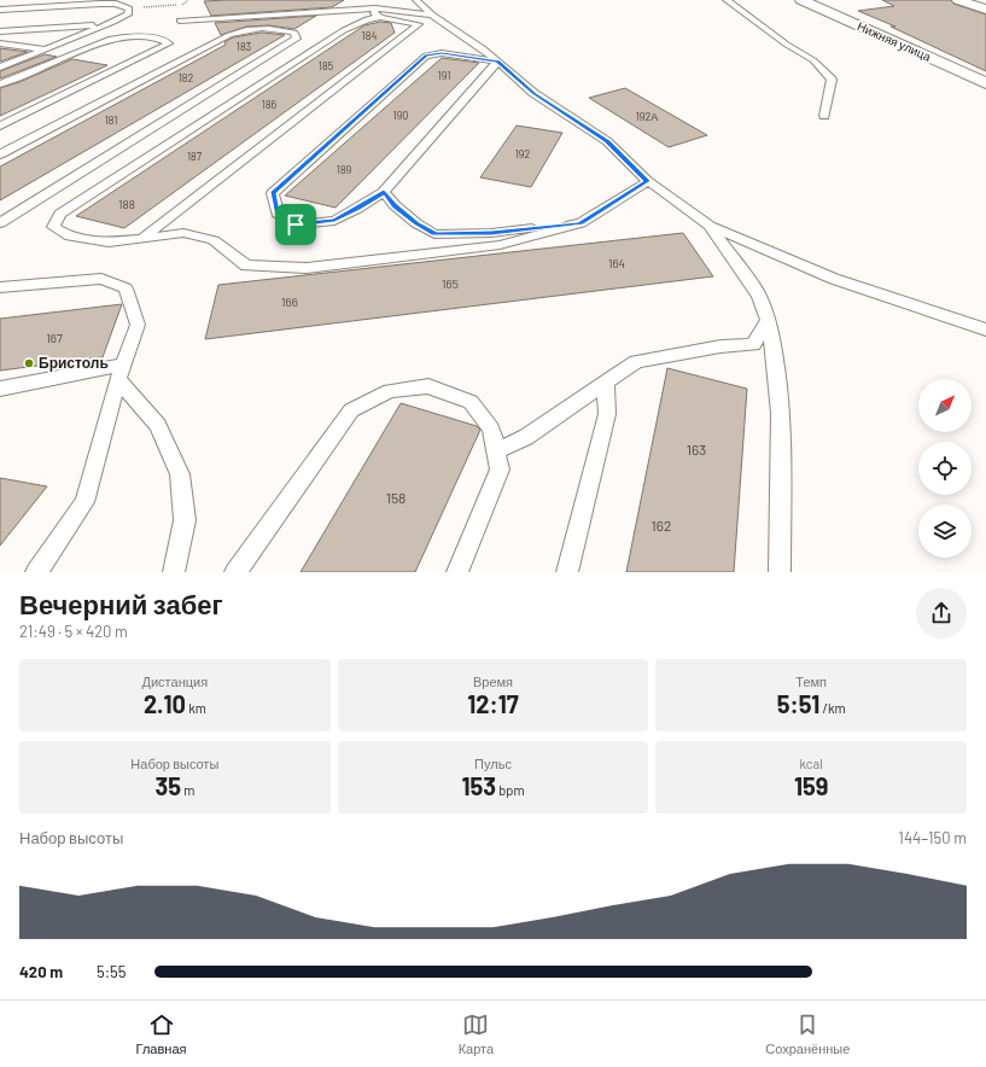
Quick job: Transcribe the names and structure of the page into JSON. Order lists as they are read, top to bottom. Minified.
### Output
{"streets":{"street":["Нижняя улица"]},"places":["Бристоль"],"house_numbers":["184","183","185","191","182","186","190","192А","181","192","187","189","188","164","165","166","167","163","158","162"],"north":"top right","page":{"heading":["Вечерний забег","21:49 · 5 × 420 m"],"stats":[["Дистанция","2.10 km"],["Время","12:17"],["Темп","5:51 /km"],["Набор высоты","35 m"],["Пульс","153 bpm"],["kcal","159"]],"chart":["Набор высоты","144–150 m"],"list":[{"name":"420 m","note":"5:55"}],"tabs":["Главная","Карта","Сохранённые"]}}
